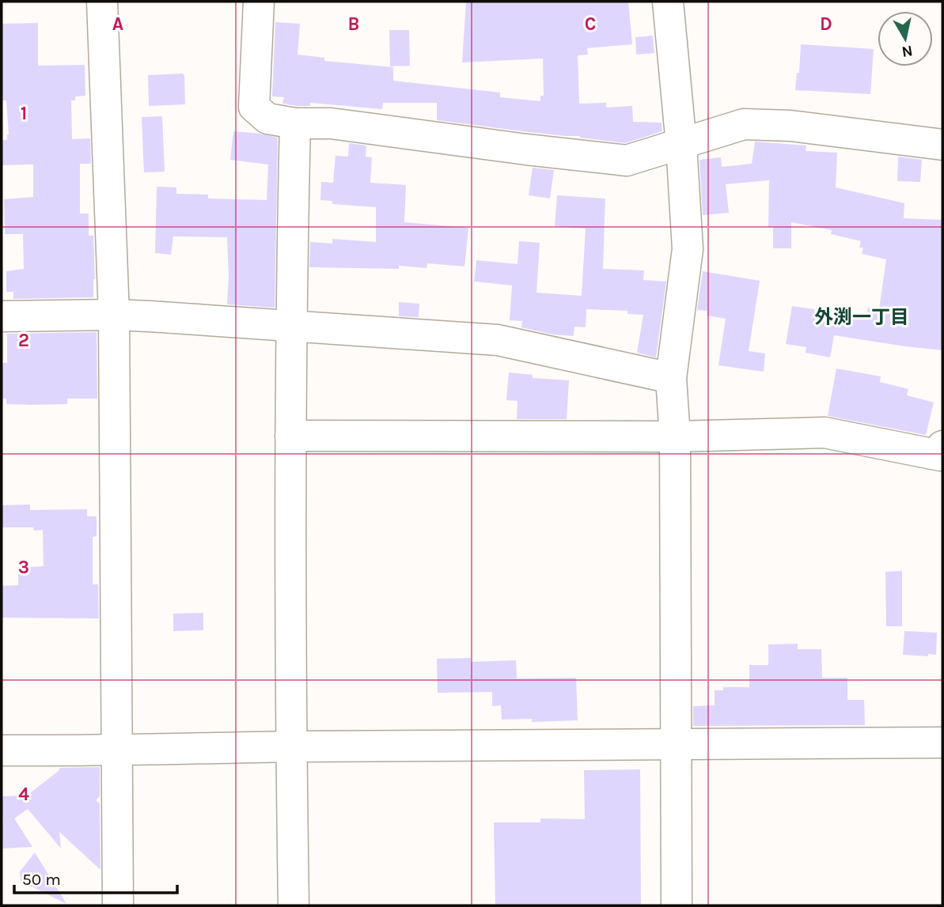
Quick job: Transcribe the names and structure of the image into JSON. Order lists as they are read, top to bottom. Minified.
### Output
{"districts":["外渕一丁目"],"scale_bar":"50 m","north":"bottom","grid":{"columns":["A","B","C","D"],"rows":["1","2","3","4"]}}
